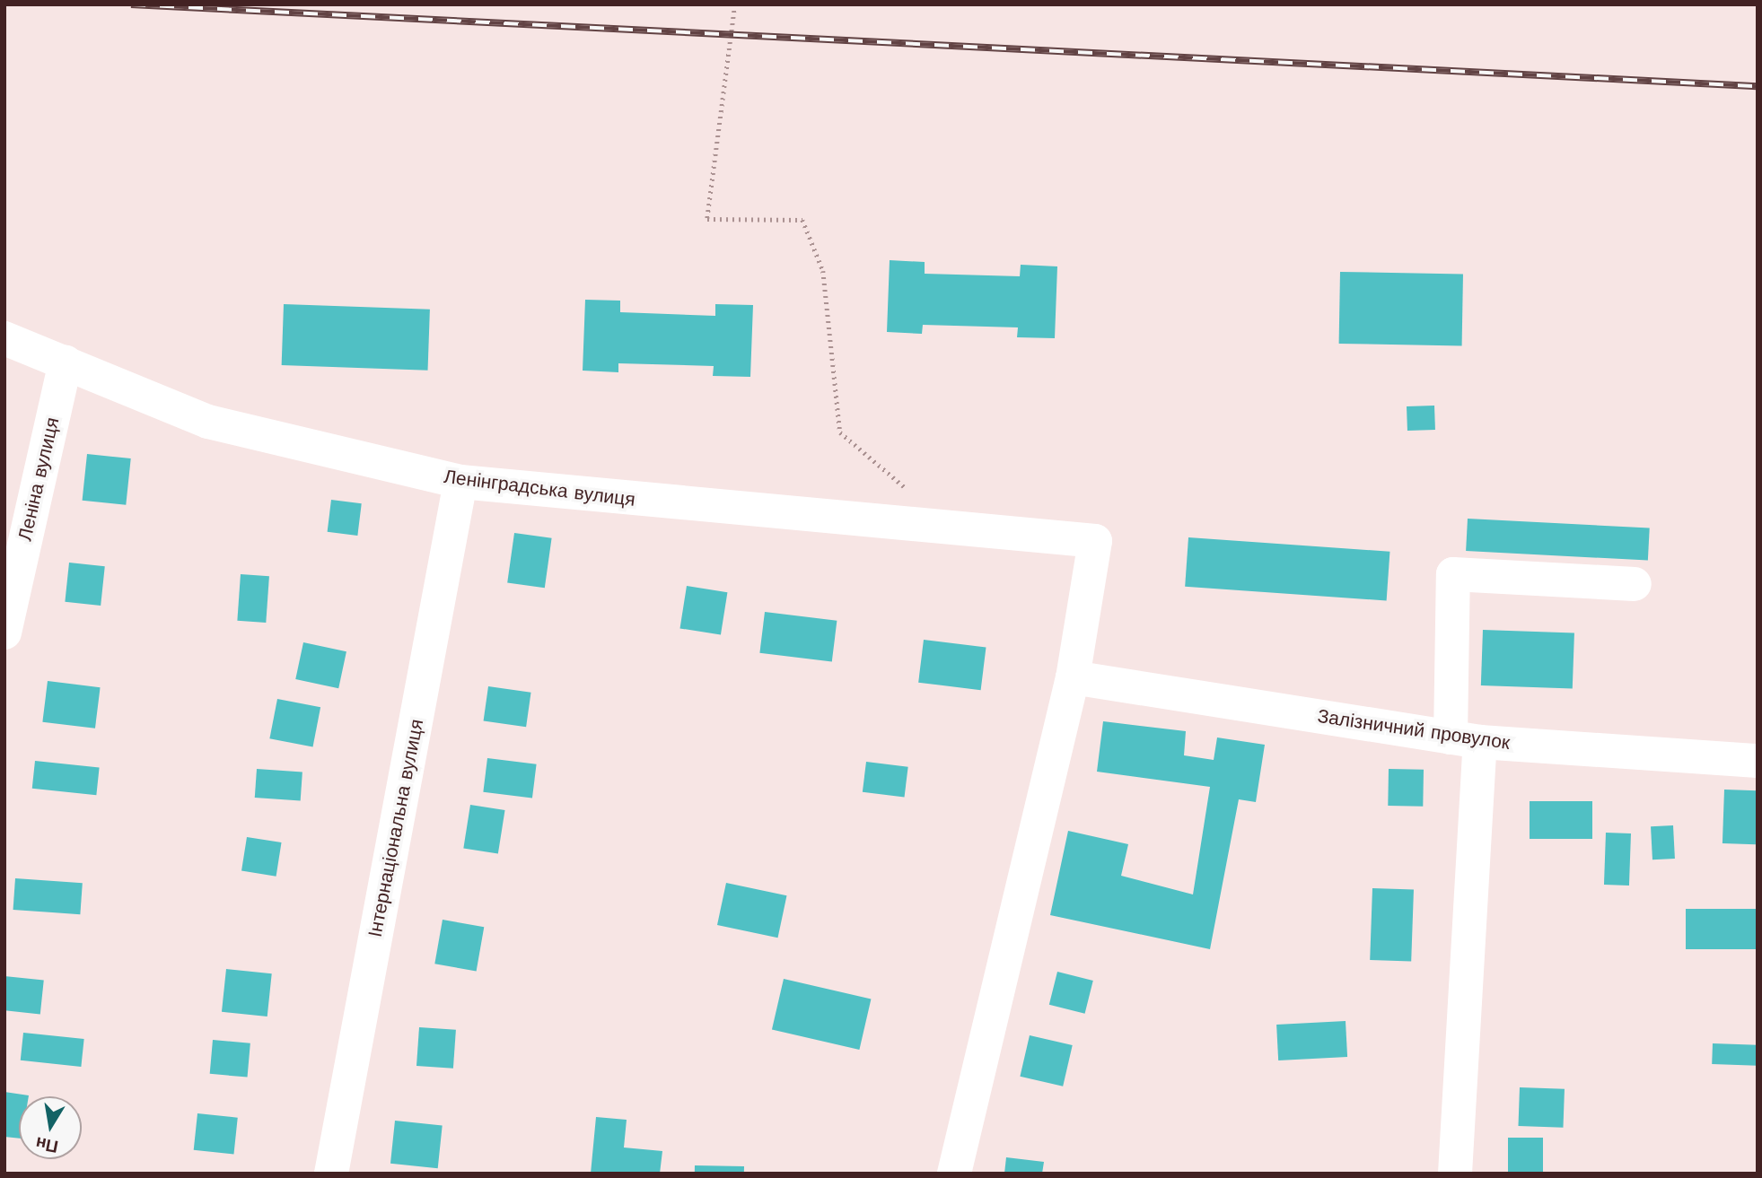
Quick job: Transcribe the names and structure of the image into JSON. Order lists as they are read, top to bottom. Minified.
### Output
{"streets":{"street":["Леніна вулиця","Ленінградська вулиця","Залізничний провулок","Інтернаціональна вулиця"]},"crossings":[["Леніна вулиця","Ленінградська вулиця"],["Ленінградська вулиця","Залізничний провулок"],["Ленінградська вулиця","Інтернаціональна вулиця"]],"north":"bottom"}
